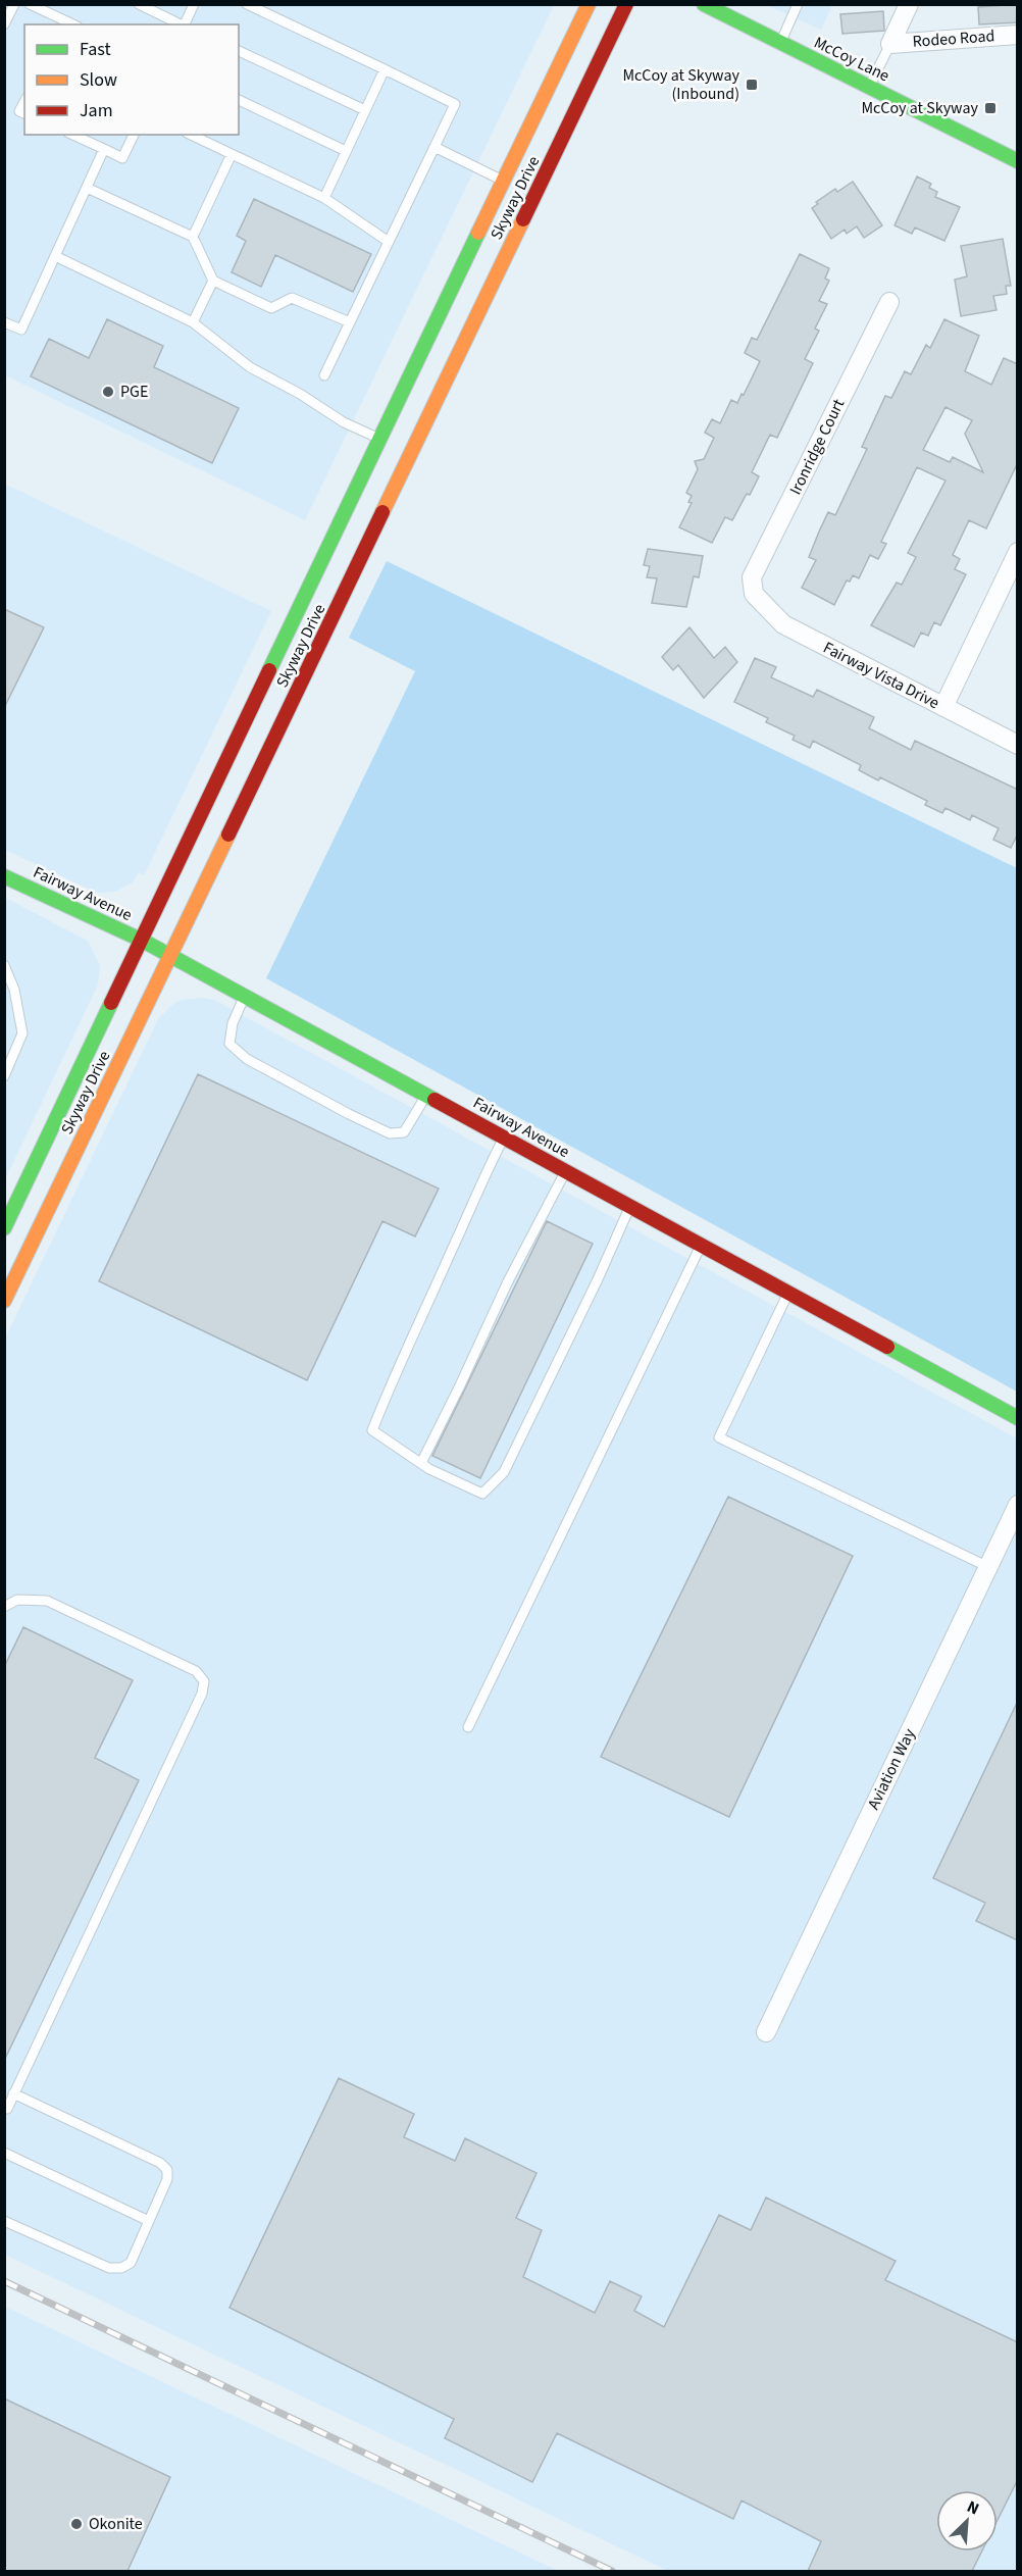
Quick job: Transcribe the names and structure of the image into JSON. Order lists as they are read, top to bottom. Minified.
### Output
{"streets":{"main road":["McCoy Lane","Skyway Drive","Fairway Avenue"],"street":["Rodeo Road","Ironridge Court","Fairway Vista Drive","Aviation Way"]},"crossings":[["Skyway Drive","Fairway Avenue"],["Ironridge Court","Fairway Vista Drive"]],"places":{"transit":["McCoy at Skyway (Inbound)","McCoy at Skyway"],"other":["PGE","Okonite"]},"legend":["Fast","Slow","Jam"],"north":"top right"}
